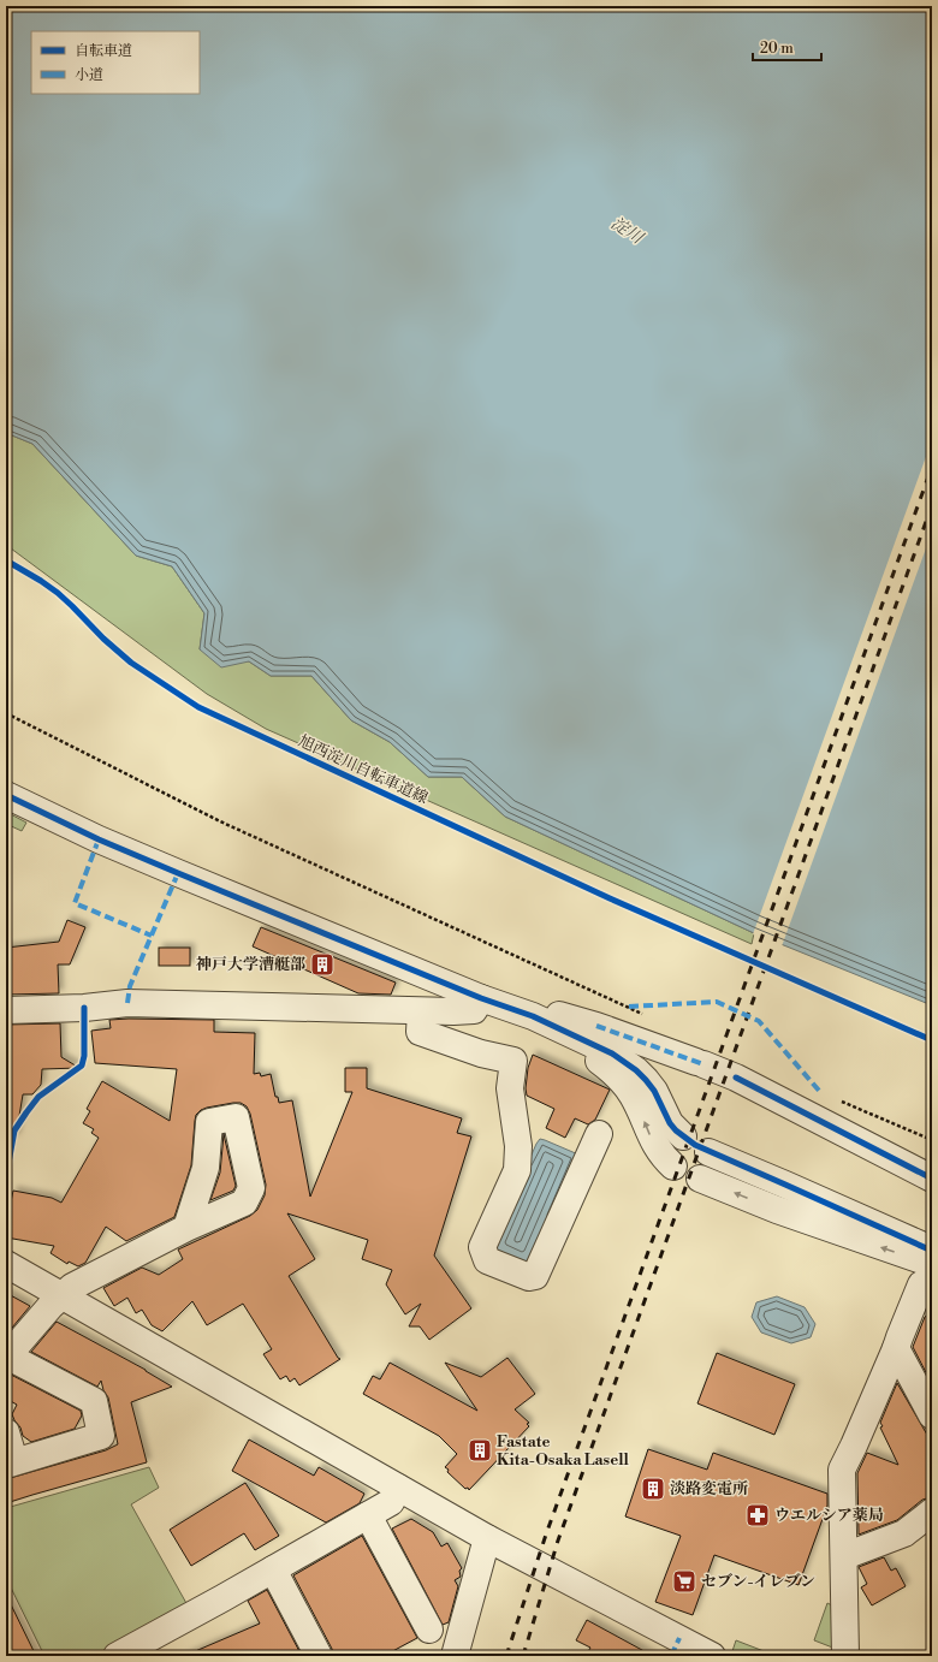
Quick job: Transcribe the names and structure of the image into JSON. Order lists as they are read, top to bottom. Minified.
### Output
{"streets":{"cycle path":["旭西淀川自転車道線"]},"water":["淀川"],"places":{"building":["神戸大学漕艇部","Fastate Kita-Osaka Lasell","淡路変電所"],"pharmacy":["ウエルシア薬局"],"supermarket":["セブン-イレブン"]},"legend":["自転車道","小道"],"scale_bar":"20 m"}
